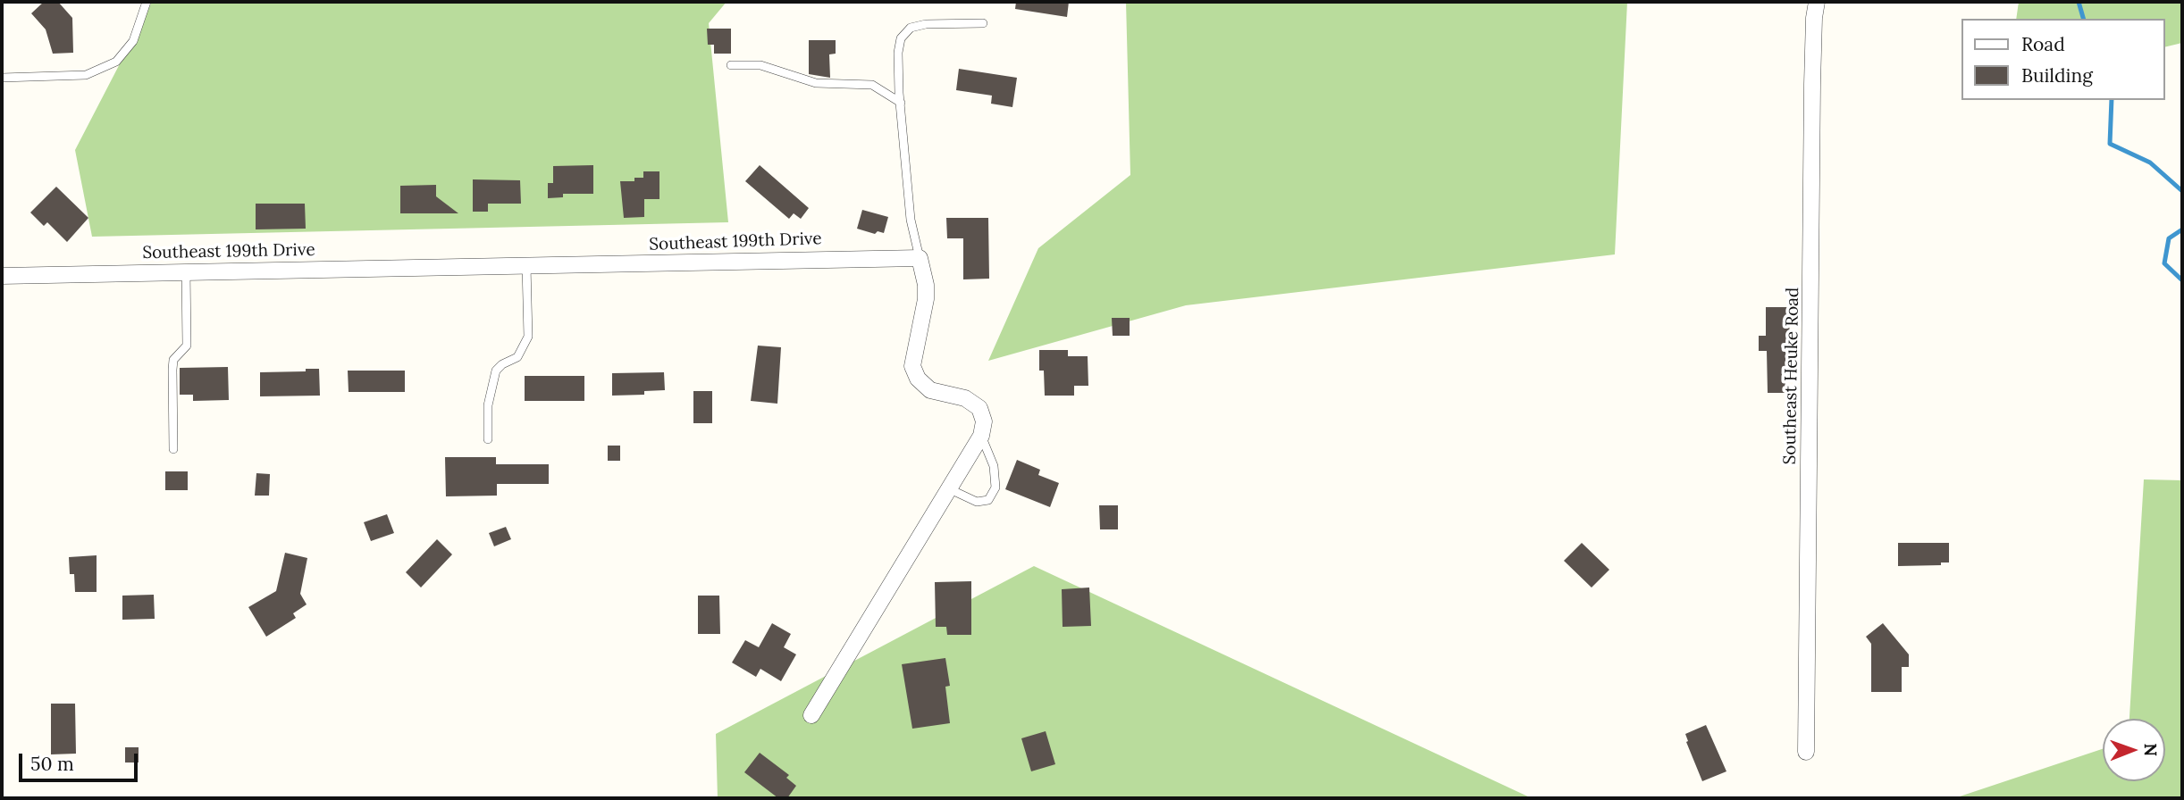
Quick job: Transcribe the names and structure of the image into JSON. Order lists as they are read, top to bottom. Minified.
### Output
{"streets":{"street":["Southeast 199th Drive","Southeast Heuke Road"]},"legend":["Road","Building"],"scale_bar":"50 m","north":"right"}
